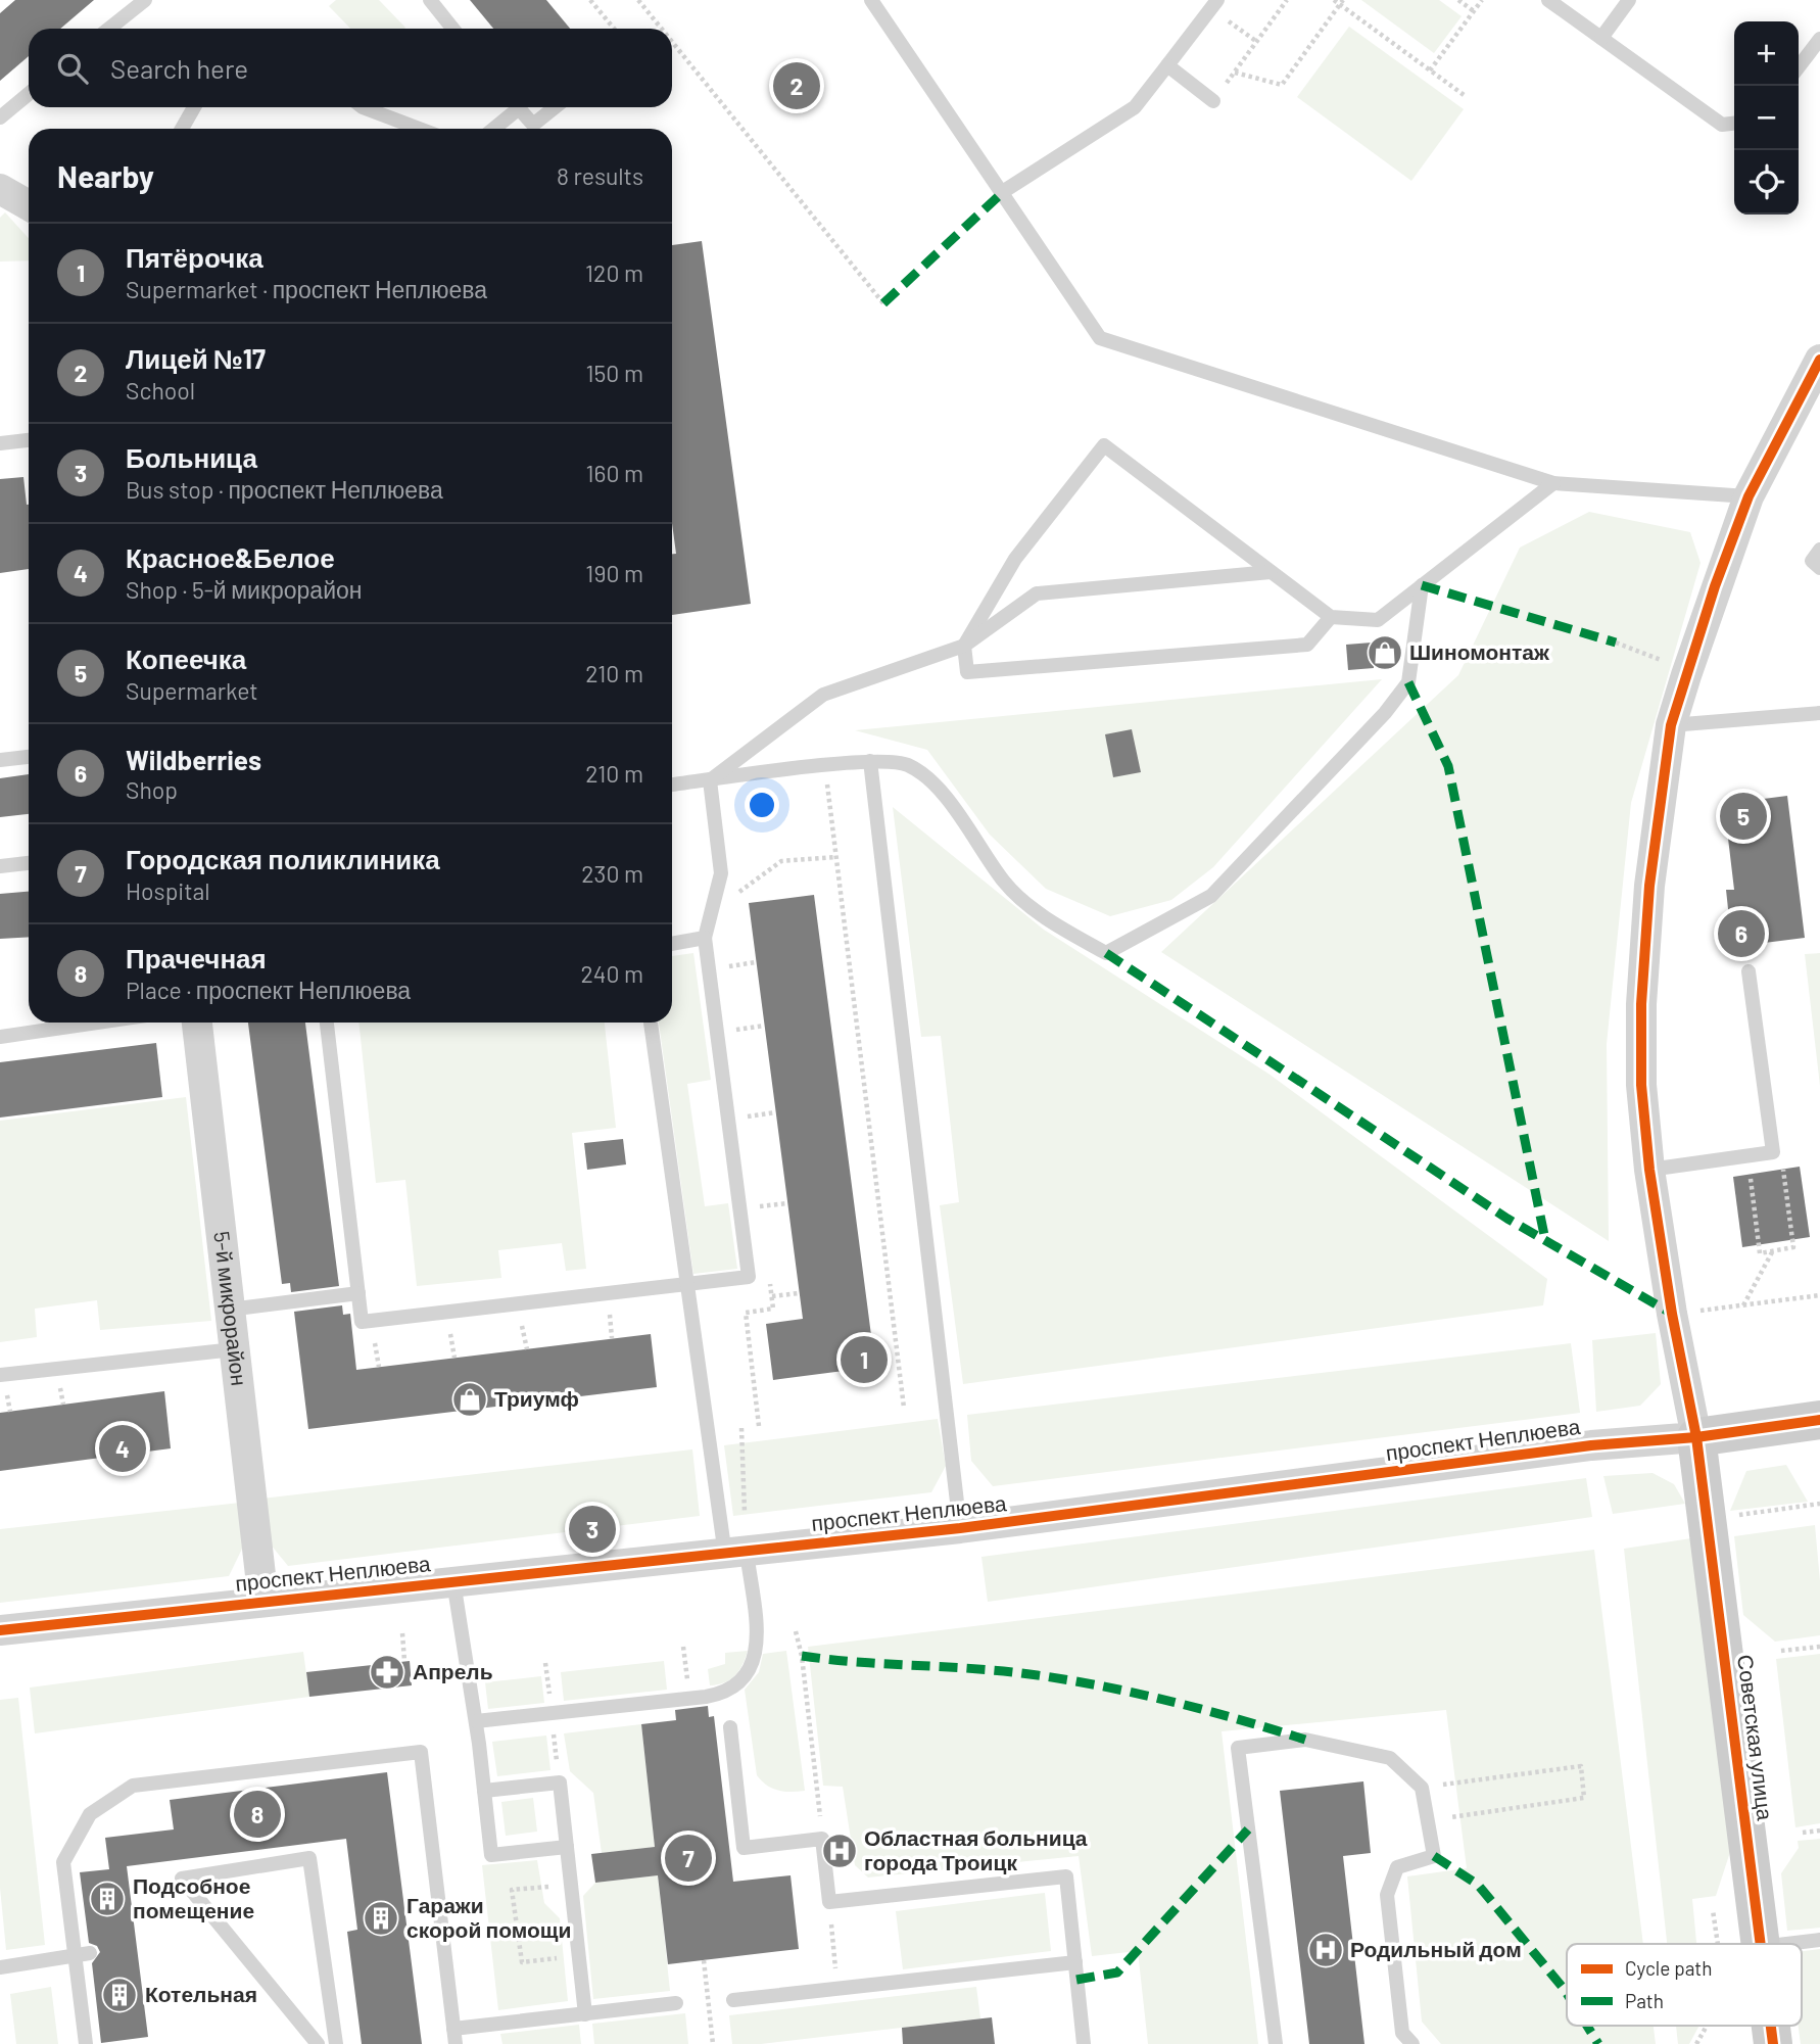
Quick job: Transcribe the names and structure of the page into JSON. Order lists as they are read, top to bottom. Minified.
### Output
{"streets":{"street":["5-й микрорайон","проспект Неплюева","Советская улица"]},"crossings":[["5-й микрорайон","проспект Неплюева"],["проспект Неплюева","Советская улица"]],"places":{"shop":["Шиномонтаж","Триумф"],"pharmacy":["Апрель"],"hospital":["Областная больница города Троицк","Родильный дом"],"building":["Подсобное помещение","Гаражи скорой помощи","Котельная"]},"legend":["Cycle path","Path"],"page":{"map_buttons":["+","−"],"search":"Search here","pins":["2","5","6","1","4","3","8","7"],"heading":["Nearby","8 results"],"list":[{"mark":"1","name":"Пятёрочка","note":"Supermarket · проспект Неплюева","value":"120 m"},{"mark":"2","name":"Лицей №17","note":"School","value":"150 m"},{"mark":"3","name":"Больница","note":"Bus stop · проспект Неплюева","value":"160 m"},{"mark":"4","name":"Красное&Белое","note":"Shop · 5-й микрорайон","value":"190 m"},{"mark":"5","name":"Копеечка","note":"Supermarket","value":"210 m"},{"mark":"6","name":"Wildberries","note":"Shop","value":"210 m"},{"mark":"7","name":"Городская поликлиника","note":"Hospital","value":"230 m"},{"mark":"8","name":"Прачечная","note":"Place · проспект Неплюева","value":"240 m"}]}}
